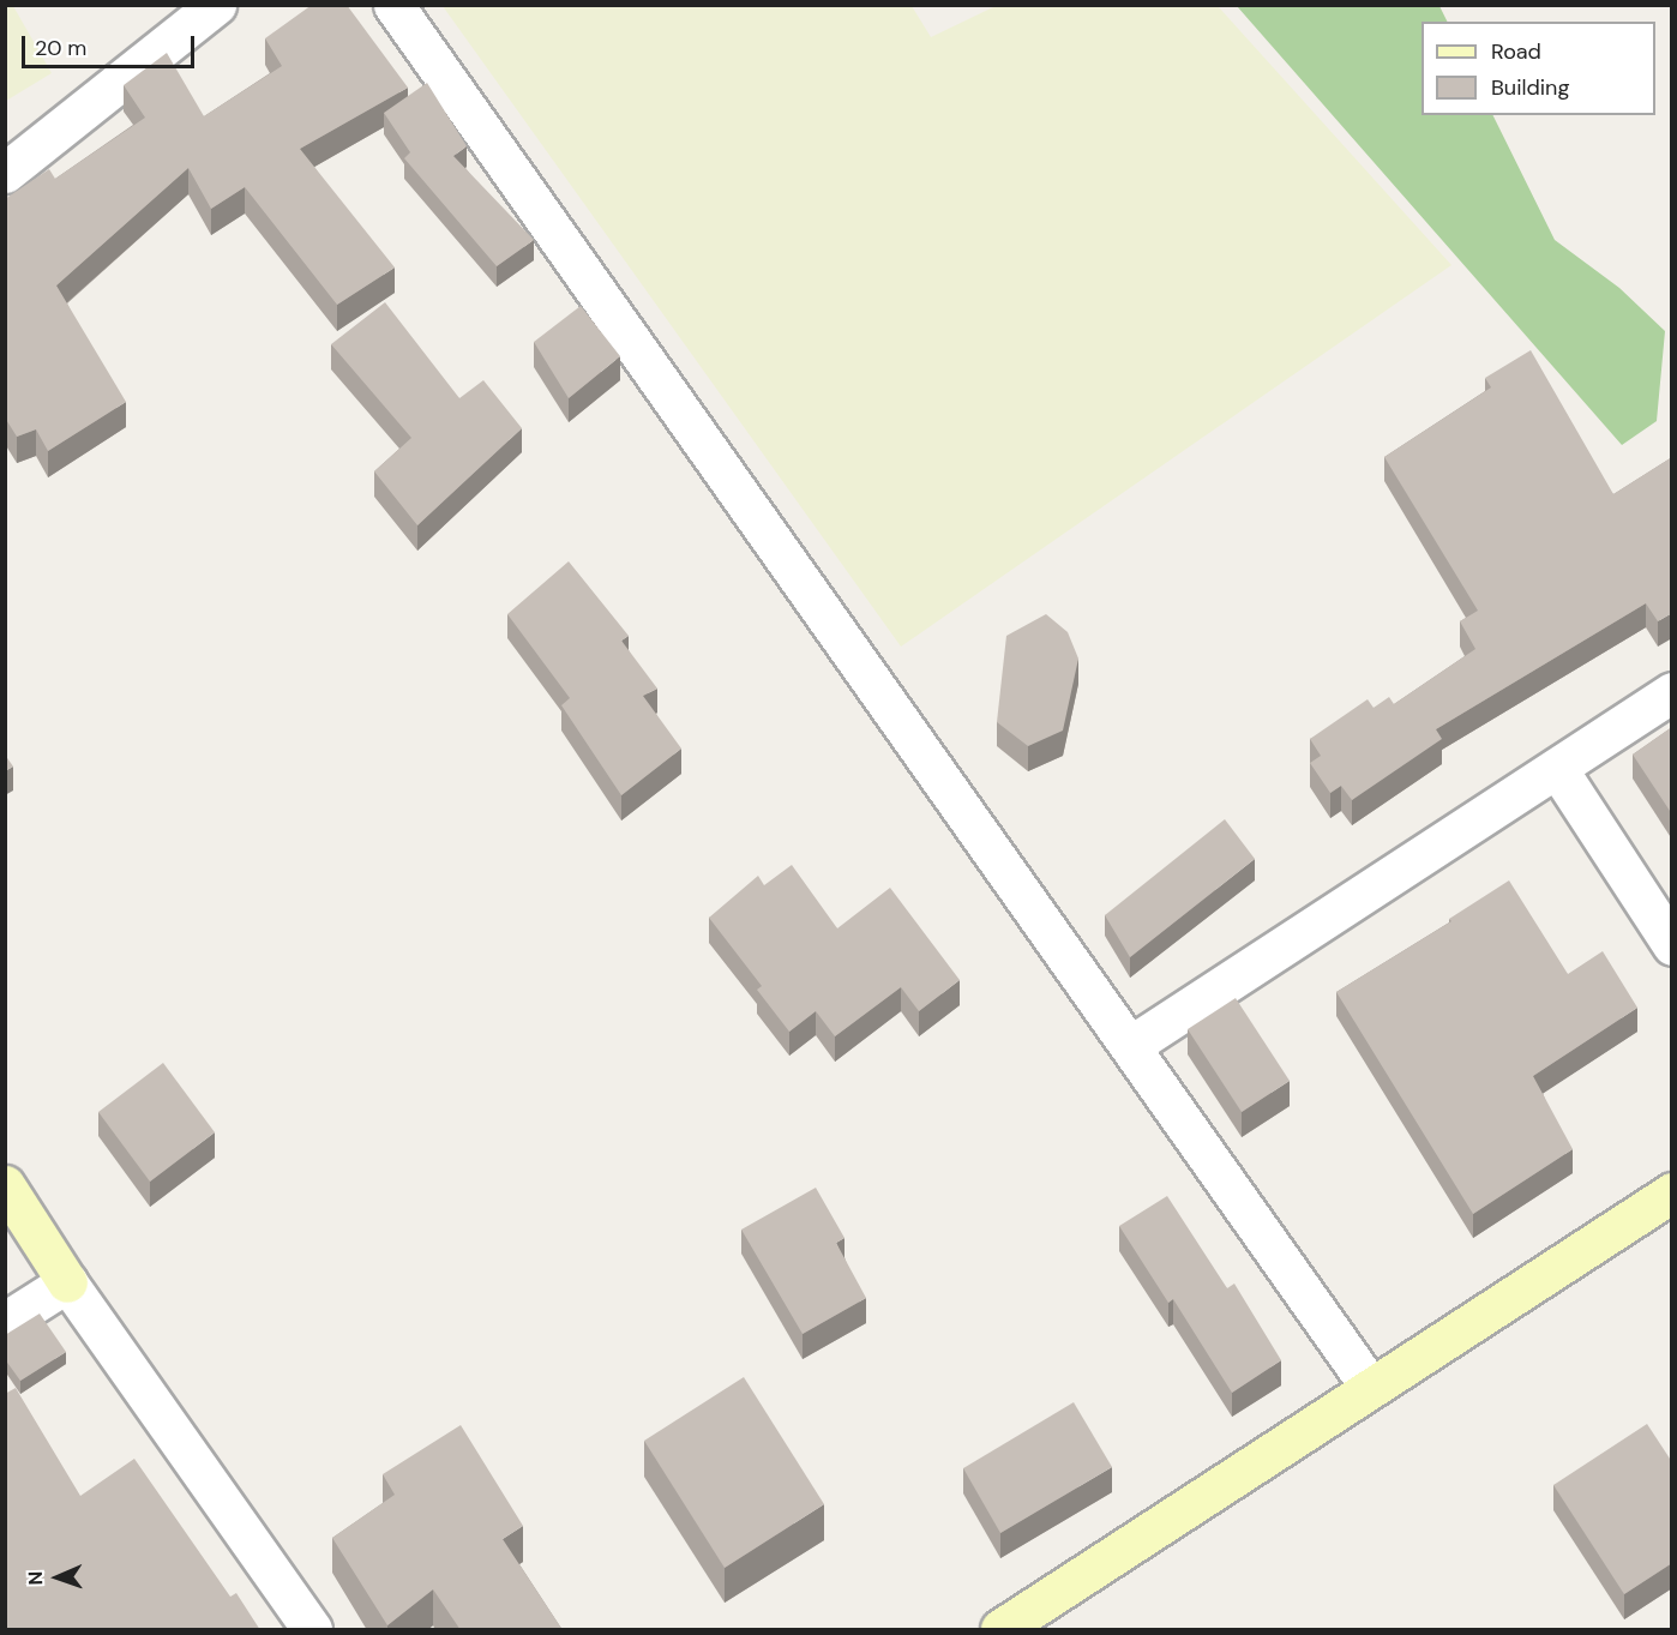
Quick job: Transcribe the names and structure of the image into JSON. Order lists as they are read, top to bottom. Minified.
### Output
{"legend":["Road","Building"],"scale_bar":"20 m","north":"left"}
